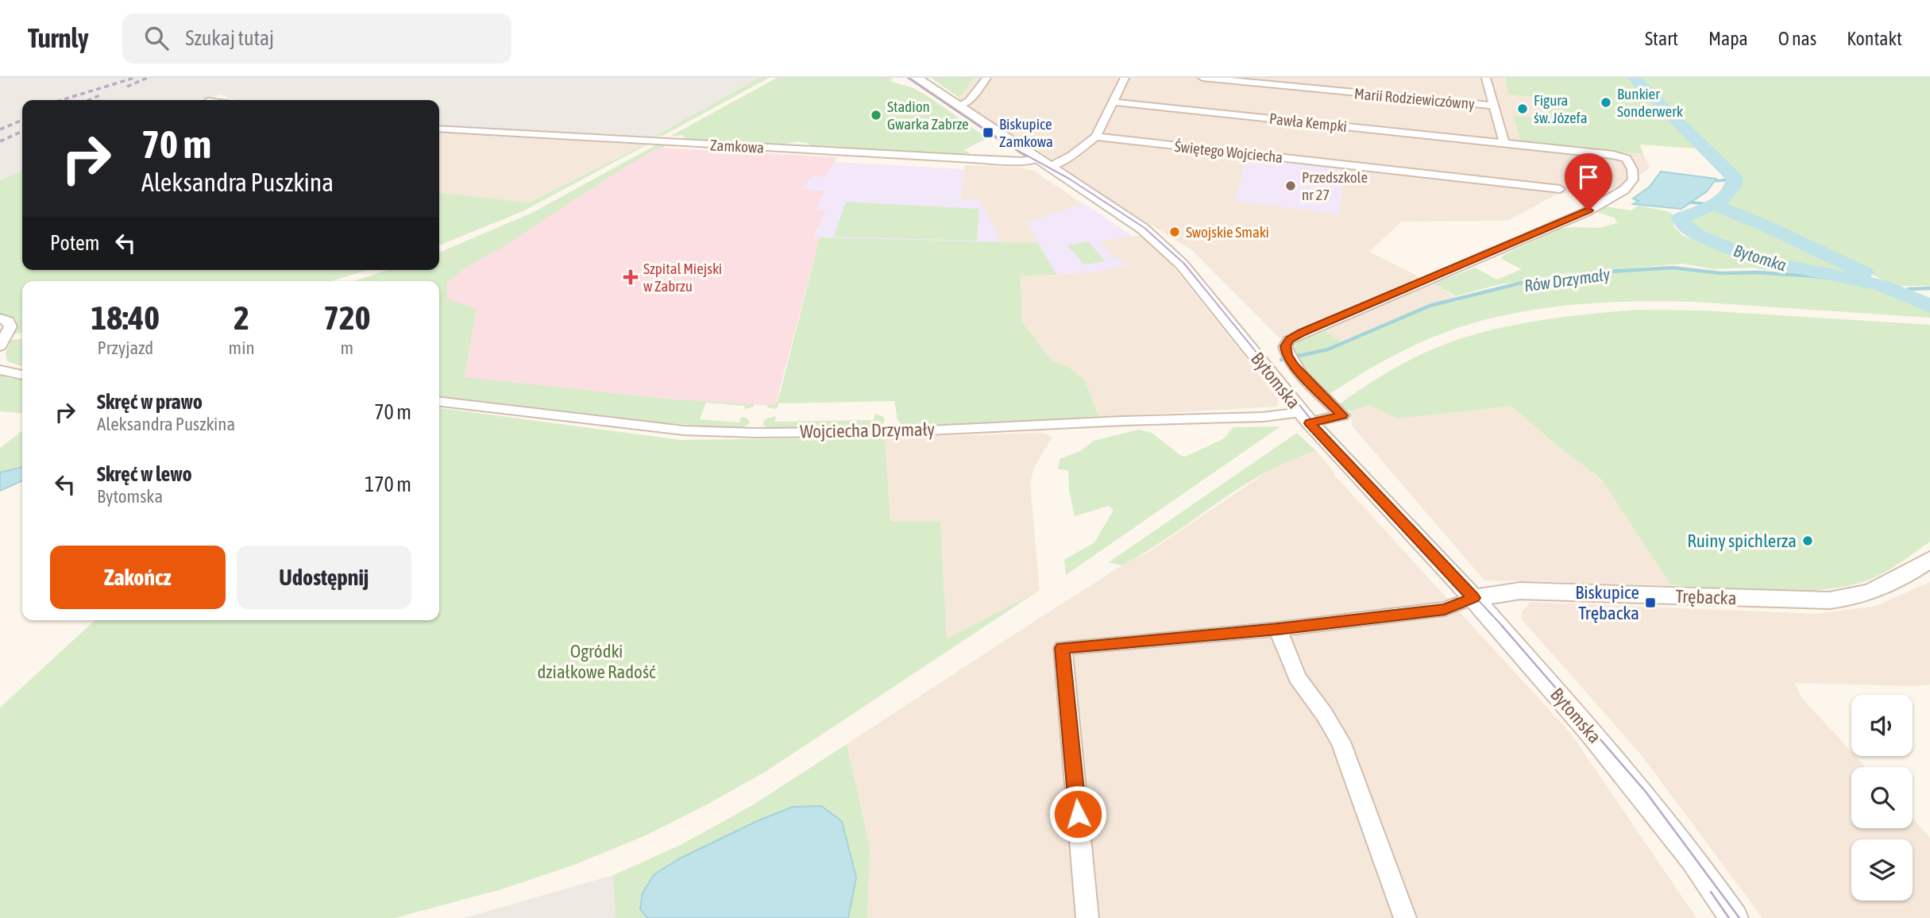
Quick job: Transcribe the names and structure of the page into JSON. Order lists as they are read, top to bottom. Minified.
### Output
{"streets":{"street":["Marii Rodziewiczówny","Pawła Kempki","Zamkowa","Świętego Wojciecha","Bytomska","Wojciecha Drzymały","Trębacka"]},"crossings":[["Pawła Kempki","Bytomska"],["Pawła Kempki","Wojciecha Drzymały"],["Zamkowa","Bytomska"],["Bytomska","Wojciecha Drzymały"],["Bytomska","Trębacka"]],"water":["Bytomka","Rów Drzymały"],"parks":["Ogródki działkowe Radość"],"places":{"other":["Bunkier Sonderwerk","Figura św. Józefa","Stadion Gwarka Zabrze","Przedszkole nr 27","Swojskie Smaki","Ruiny spichlerza"],"transit":["Biskupice Zamkowa","Biskupice Trębacka"],"health":["Szpital Miejski w Zabrzu"]},"page":{"header":"Turnly","search":"Szukaj tutaj","nav":["Start","Mapa","O nas","Kontakt"],"turn":["70 m","Aleksandra Puszkina"],"then":"Potem","eta":["18:40","Przyjazd","2","min","720","m"],"list":[{"name":"Skręć w prawo","note":"Aleksandra Puszkina","value":"70 m"},{"name":"Skręć w lewo","note":"Bytomska","value":"170 m"}],"buttons":["Zakończ","Udostępnij"]}}
